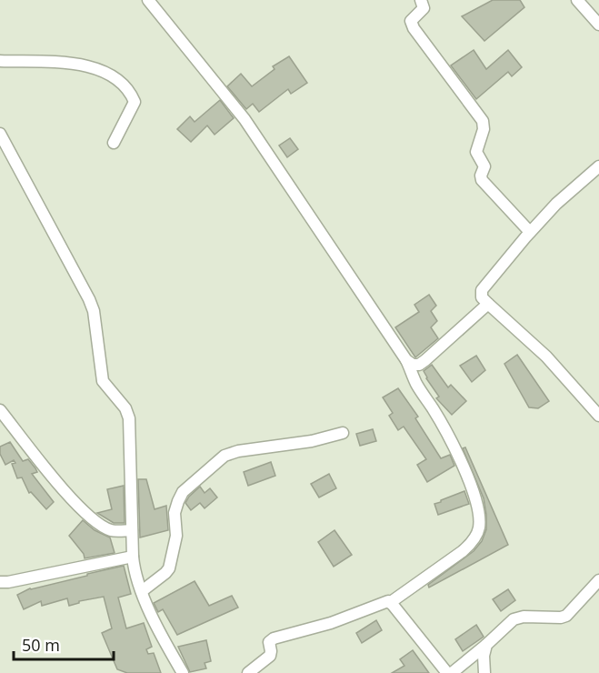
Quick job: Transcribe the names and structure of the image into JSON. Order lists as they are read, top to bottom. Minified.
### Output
{"scale_bar":"50 m"}
